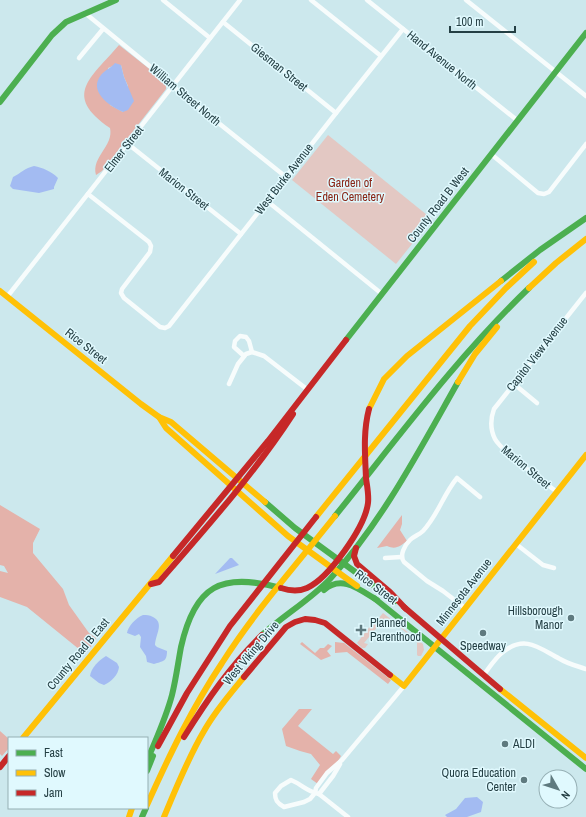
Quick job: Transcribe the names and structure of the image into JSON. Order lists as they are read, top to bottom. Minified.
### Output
{"streets":{"main road":["County Road B West","Rice Street","Minnesota Avenue","West Viking Drive","County Road B East"],"street":["Hand Avenue North","Giesman Street","William Street North","Elmer Street","West Burke Avenue","Marion Street","Capitol View Avenue"]},"crossings":[["Hand Avenue North","West Burke Avenue"],["Hand Avenue North","County Road B West"],["Giesman Street","Elmer Street"],["Giesman Street","West Burke Avenue"],["William Street North","Elmer Street"],["William Street North","West Burke Avenue"],["Elmer Street","West Burke Avenue"],["Elmer Street","Marion Street"],["Elmer Street","Rice Street"],["West Burke Avenue","Marion Street"],["Marion Street","Capitol View Avenue"],["Marion Street","Minnesota Avenue"],["County Road B West","Rice Street"],["County Road B West","County Road B East"],["Rice Street","Minnesota Avenue"],["Rice Street","County Road B East"],["Minnesota Avenue","West Viking Drive"]],"parks":["Garden of Eden Cemetery"],"places":{"other":["Hillsborough Manor","Speedway","ALDI","Quora Education Center"],"health":["Planned Parenthood"]},"legend":["Fast","Slow","Jam"],"scale_bar":"100 m","north":"bottom right"}
